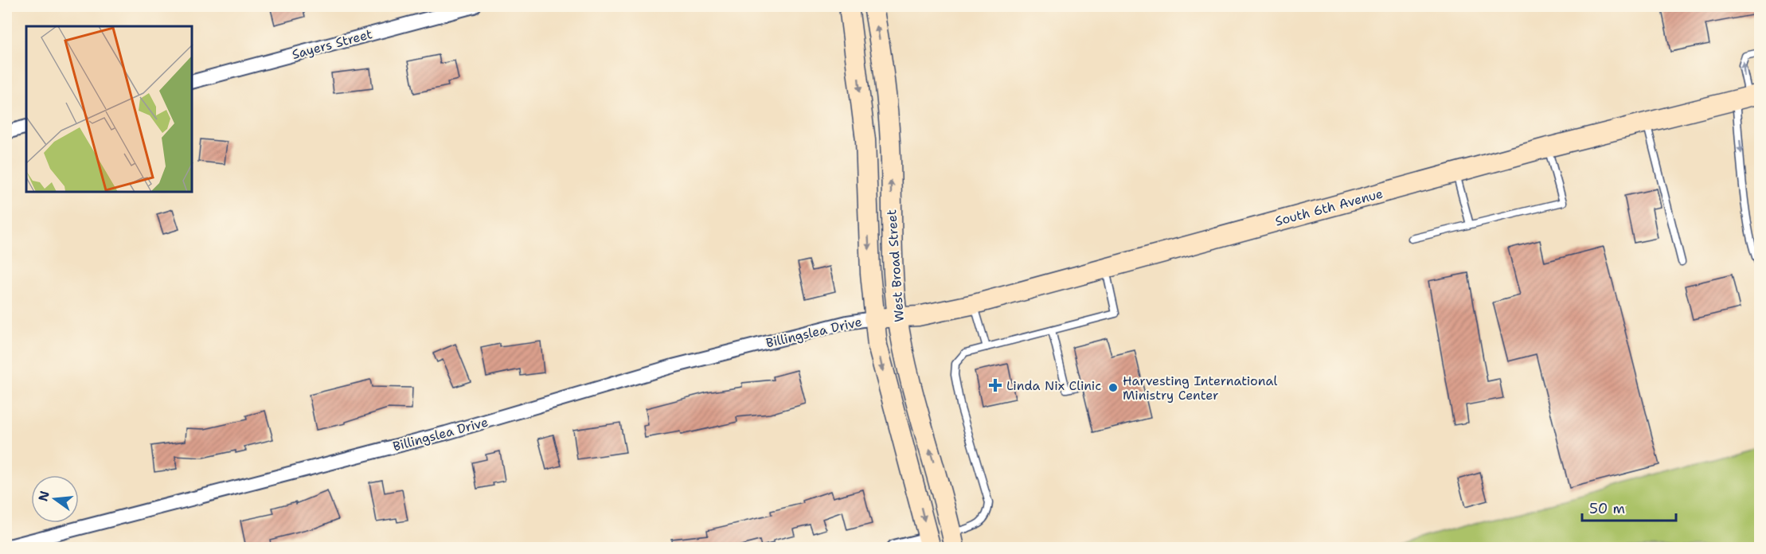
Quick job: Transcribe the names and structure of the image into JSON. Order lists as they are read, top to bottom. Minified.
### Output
{"streets":{"main road":["South 6th Avenue","West Broad Street"],"street":["Sayers Street","Billingslea Drive"]},"crossings":[["South 6th Avenue","West Broad Street"],["South 6th Avenue","Billingslea Drive"],["West Broad Street","Billingslea Drive"]],"places":{"health":["Linda Nix Clinic"],"other":["Harvesting International Ministry Center"]},"scale_bar":"50 m","north":"left"}
